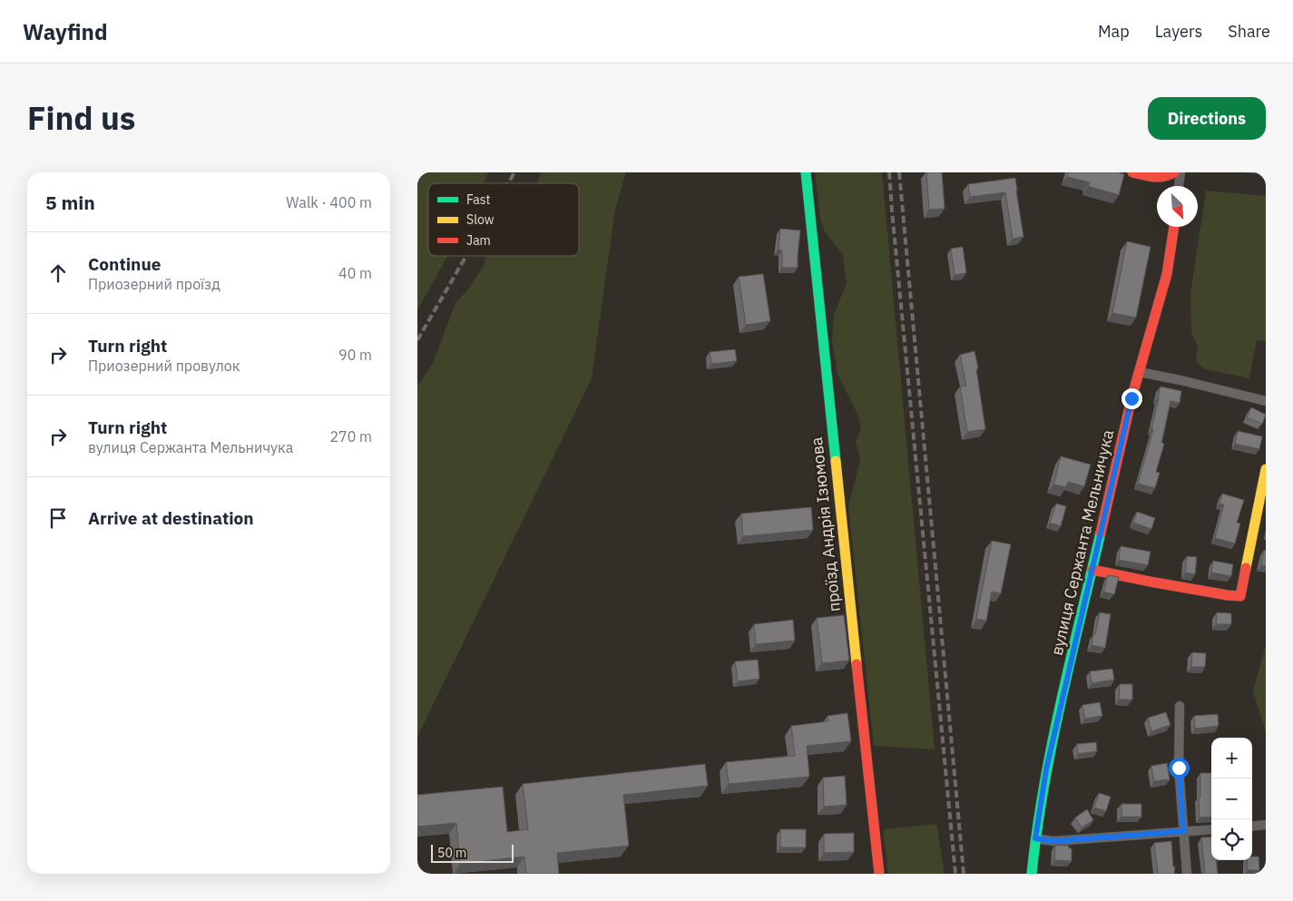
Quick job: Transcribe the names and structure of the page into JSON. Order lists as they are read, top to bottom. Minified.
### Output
{"streets":{"street":["проїзд Андрія Ізюмова","вулиця Сержанта Мельничука"]},"legend":["Fast","Slow","Jam"],"scale_bar":"50 m","north":"bottom right","page":{"header":"Wayfind","nav":["Map","Layers","Share"],"title":"Find us","buttons":"Directions","heading":["5 min","Walk · 400 m"],"list":[["Continue","Приозерний проїзд","40 m"],["Turn right","Приозерний провулок","90 m"],["Turn right","вулиця Сержанта Мельничука","270 m"],"Arrive at destination"],"map_buttons":["+","−"],"scale":"50 m"}}
